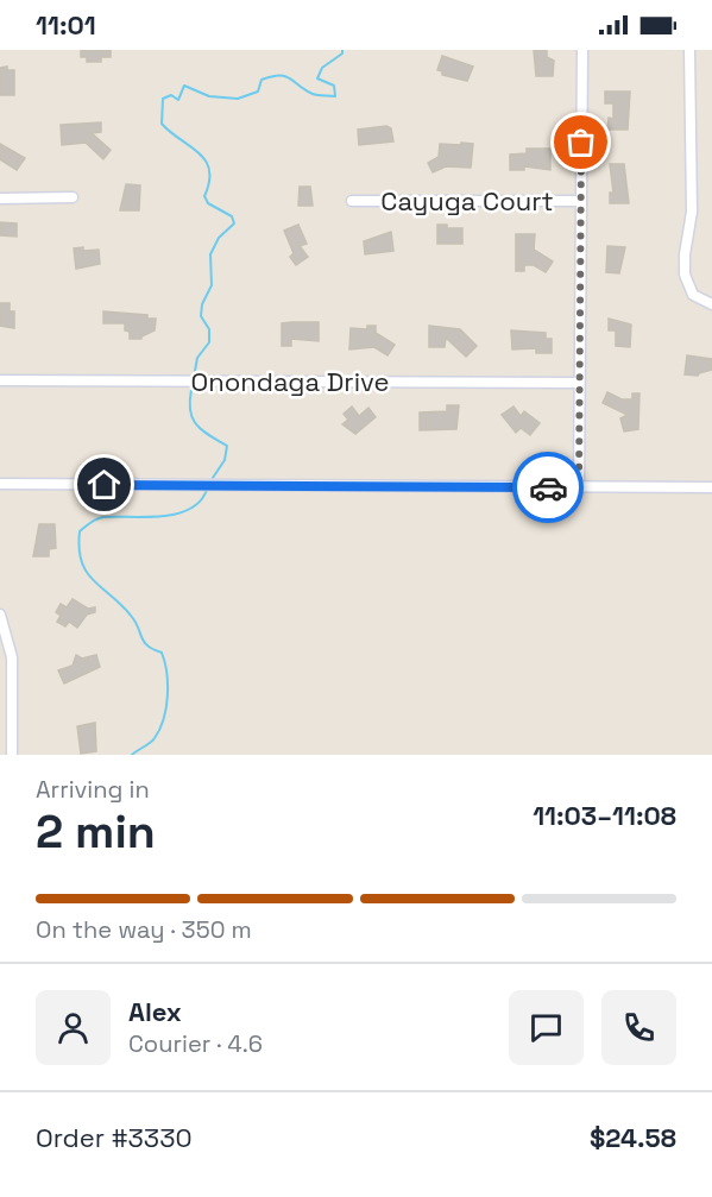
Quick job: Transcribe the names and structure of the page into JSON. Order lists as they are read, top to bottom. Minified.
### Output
{"streets":{"street":["Cayuga Court","Onondaga Drive"]},"page":{"status":"11:01","heading":["2 min","Arriving in","11:03–11:08"],"panel":["Alex","Courier · 4.6","Order #3330","$24.58"],"bar":"On the way · 350 m"}}
